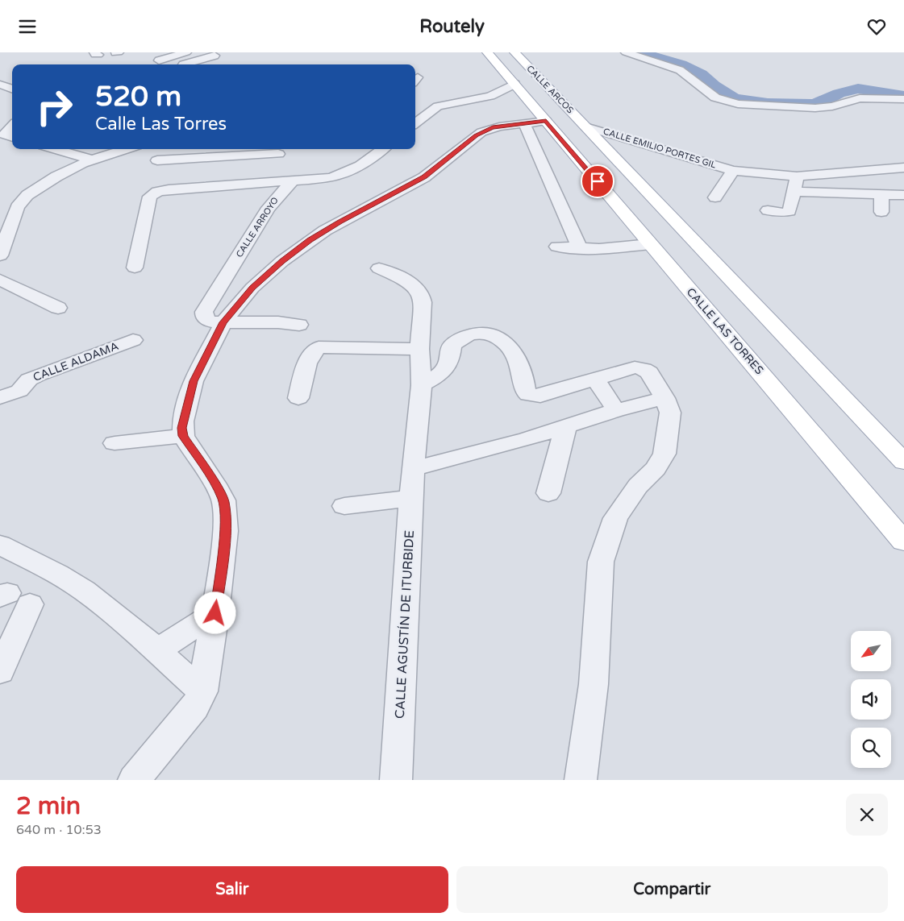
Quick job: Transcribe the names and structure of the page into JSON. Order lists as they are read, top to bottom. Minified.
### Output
{"streets":{"main road":["CALLE ARCOS","CALLE LAS TORRES"],"street":["CALLE EMILIO PORTES GIL","CALLE ARROYO","CALLE ALDAMA","CALLE AGUSTÍN DE ITURBIDE"]},"crossings":[["CALLE ARCOS","CALLE EMILIO PORTES GIL"],["CALLE ARCOS","CALLE LAS TORRES"]],"north":"bottom left","page":{"header":"Routely","turn":["520 m","Calle Las Torres"],"heading":["2 min","640 m · 10:53"],"buttons":["Salir","Compartir"]}}
